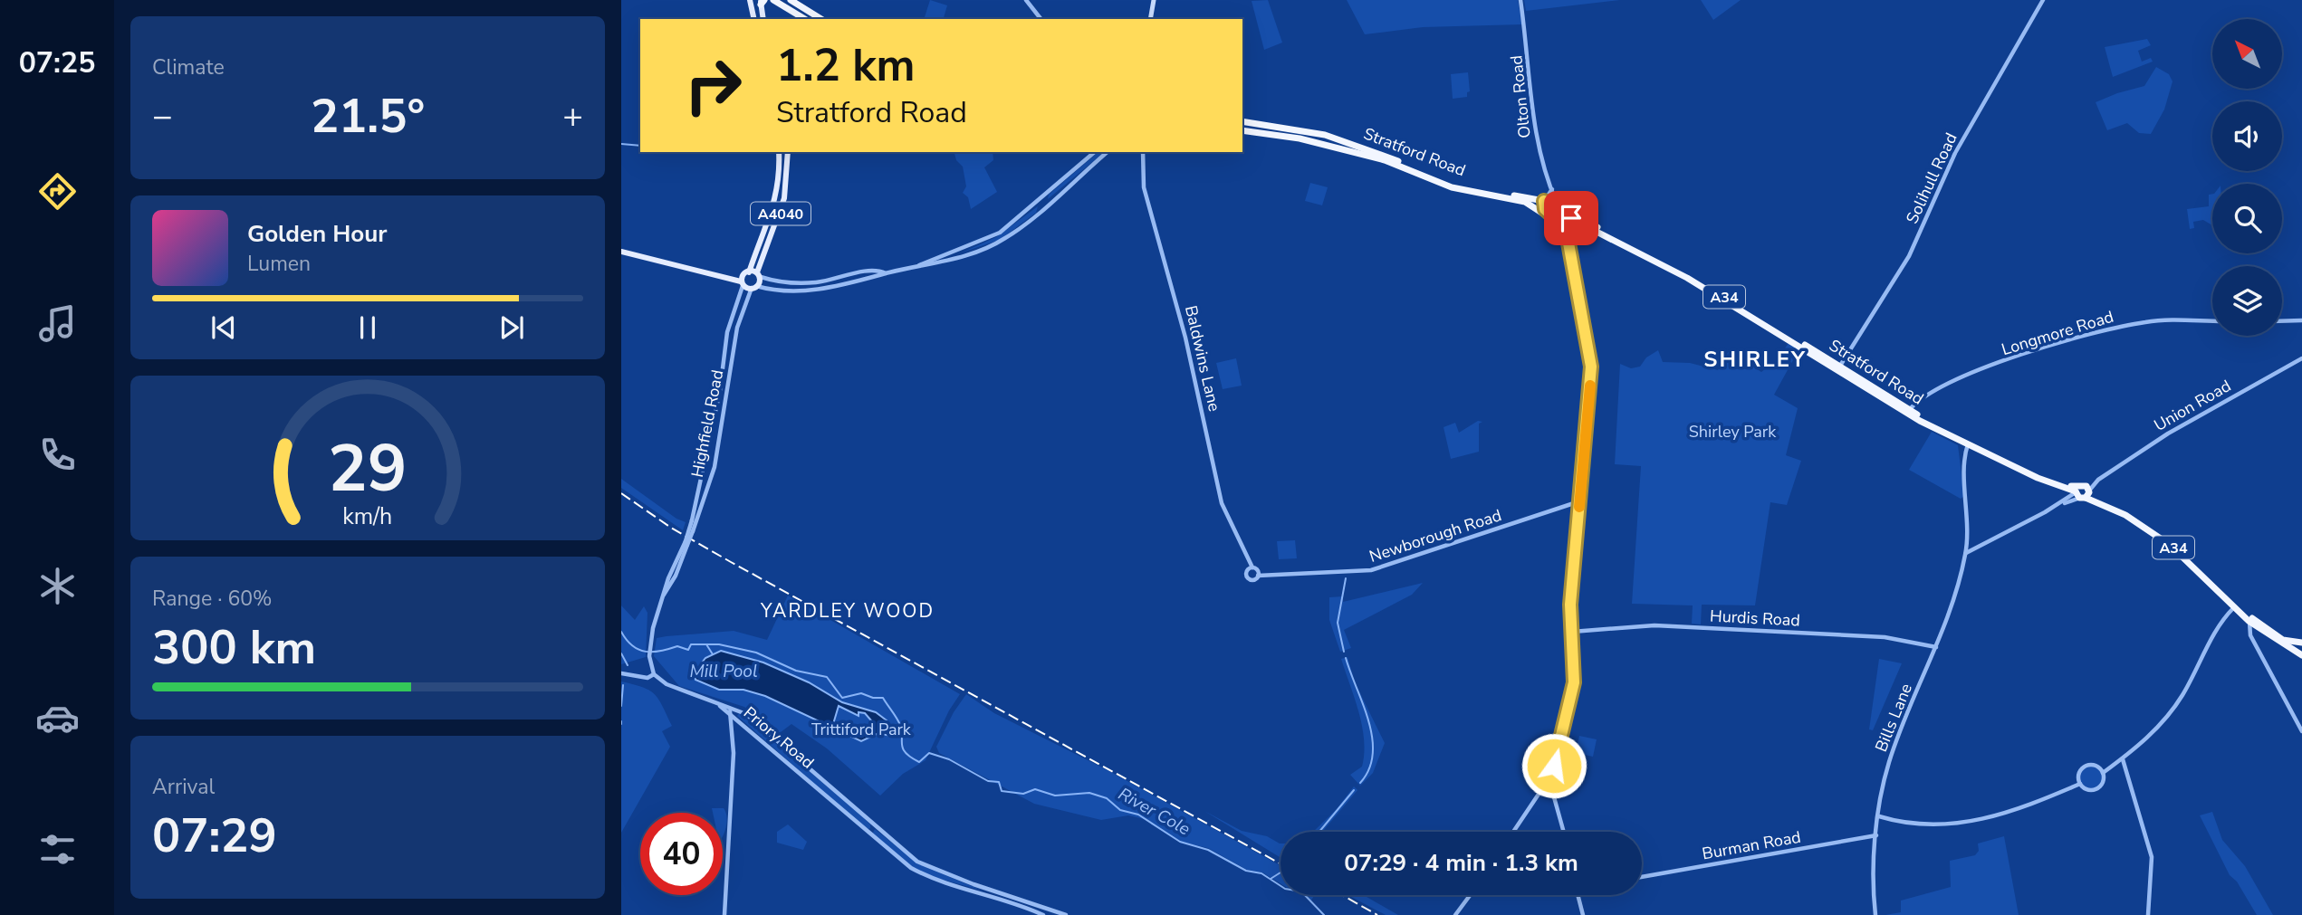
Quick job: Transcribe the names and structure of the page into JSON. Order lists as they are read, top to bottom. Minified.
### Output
{"streets":{"highway":["Stratford Road","A34"],"main road":["A4040"],"street":["Olton Road","Solihull Road","Longmore Road","Baldwins Lane","Union Road","Highfield Road","Newborough Road","Hurdis Road","Bills Lane","Priory Road","Burman Road"]},"crossings":[["Olton Road","Stratford Road"],["Stratford Road","Solihull Road"],["Stratford Road","Longmore Road"],["Stratford Road","Union Road"],["Stratford Road","Bills Lane"],["Baldwins Lane","Newborough Road"],["Hurdis Road","Bills Lane"],["Bills Lane","Burman Road"]],"districts":["SHIRLEY","YARDLEY WOOD"],"water":["Mill Pool","River Cole"],"parks":["Shirley Park","Trittiford Park"],"north":"top left","page":{"tabs":"07:25","tile":["Climate",["Range · 60%","300 km"],["Arrival","07:29"]],"turn":["1.2 km","Stratford Road"],"heat":["−","21.5°","+"],"song":["Golden Hour","Lumen"],"limit":"40","trip":"07:29 · 4 min · 1.3 km","gauge":["29","km/h"]}}
